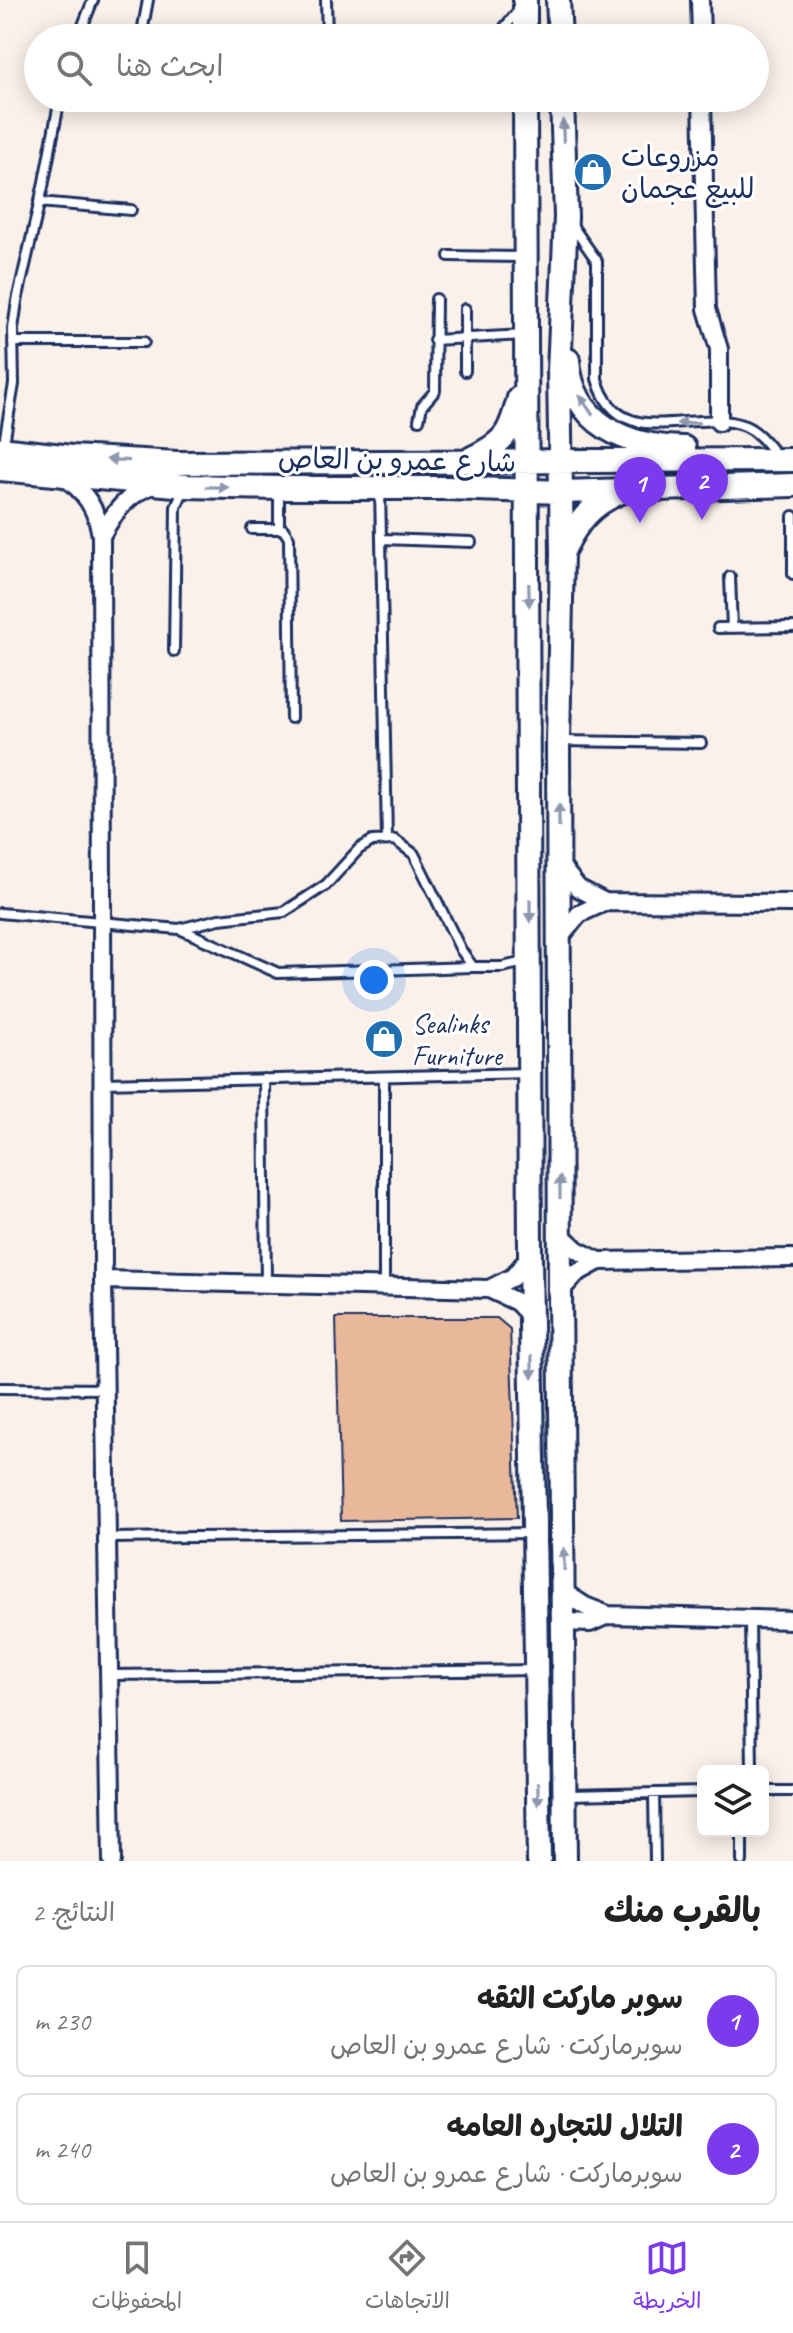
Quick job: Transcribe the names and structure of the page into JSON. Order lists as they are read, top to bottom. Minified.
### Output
{"streets":{"main road":["شارع عمرو بن العاص"]},"places":{"shop":["مزروعات للبيع عجمان","Sealinks Furniture"]},"page":{"search":"ابحث هنا","pins":["2","1"],"heading":["بالقرب منك","النتائج: 2"],"list":[{"mark":"1","name":"سوبر ماركت الثقه","note":"سوبرماركت · شارع عمرو بن العاص","value":"230 m"},{"mark":"2","name":"التلال للتجاره العامه","note":"سوبرماركت · شارع عمرو بن العاص","value":"240 m"}],"nav":["الخريطة","الاتجاهات","المحفوظات"]}}
